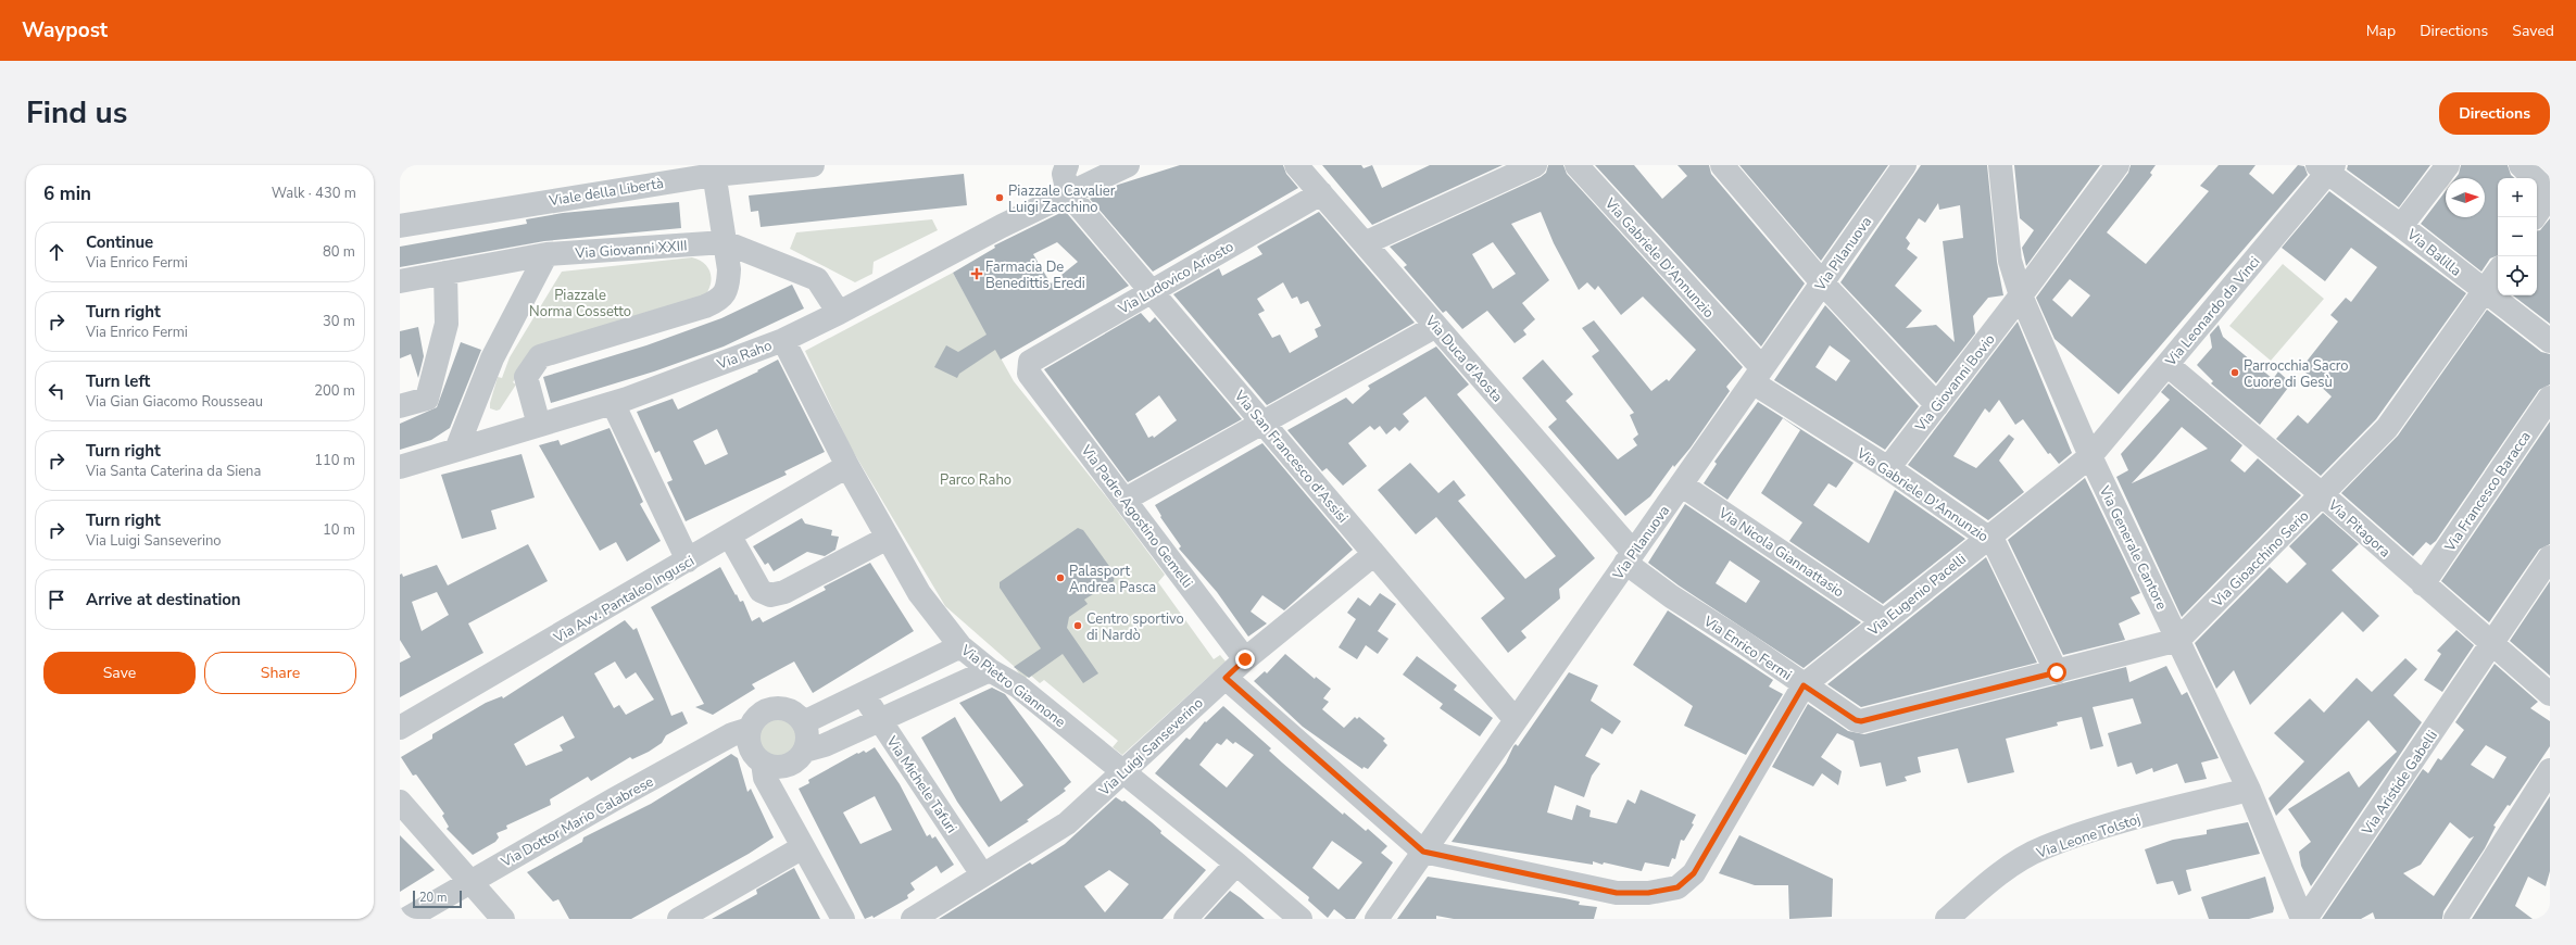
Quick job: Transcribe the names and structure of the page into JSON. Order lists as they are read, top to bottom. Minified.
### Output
{"streets":{"street":["Viale della Libertà","Via Giovanni XXIII","Via Balilla","Via Pilanuova","Via Gabriele D'Annunzio","Via Ludovico Ariosto","Via Leonardo da Vinci","Via Raho","Via Duca d'Aosta","Via Giovanni Bovio","Via San Francesco d'Assisi","Via Francesco Baracca","Via Padre Agostino Gemelli","Via Pitagora","Via Generale Cantore","Via Nicola Giannattasio","Via Gioacchino Serio","Via Eugenio Pacelli","Via Avv. Pantaleo Ingusci","Via Enrico Fermi","Via Pietro Giannone","Via Luigi Sanseverino","Via Aristide Gabelli","Via Michele Tafuri","Via Dottor Mario Calabrese","Via Leone Tolstoj"]},"crossings":[["Via Giovanni XXIII","Via Raho"],["Via Balilla","Via Leonardo da Vinci"],["Via Balilla","Via Gioacchino Serio"],["Via Pilanuova","Via Gabriele D'Annunzio"],["Via Pilanuova","Via Duca d'Aosta"],["Via Pilanuova","Via San Francesco d'Assisi"],["Via Pilanuova","Via Nicola Giannattasio"],["Via Pilanuova","Via Enrico Fermi"],["Via Gabriele D'Annunzio","Via Giovanni Bovio"],["Via Gabriele D'Annunzio","Via Eugenio Pacelli"],["Via Gabriele D'Annunzio","Via Enrico Fermi"],["Via Ludovico Ariosto","Via Duca d'Aosta"],["Via Ludovico Ariosto","Via San Francesco d'Assisi"],["Via Ludovico Ariosto","Via Padre Agostino Gemelli"],["Via Leonardo da Vinci","Via Pitagora"],["Via Leonardo da Vinci","Via Generale Cantore"],["Via Leonardo da Vinci","Via Eugenio Pacelli"],["Via Raho","Via San Francesco d'Assisi"],["Via Raho","Via Pietro Giannone"],["Via Duca d'Aosta","Via Enrico Fermi"],["Via Giovanni Bovio","Via Generale Cantore"],["Via San Francesco d'Assisi","Via Luigi Sanseverino"],["Via Francesco Baracca","Via Pitagora"],["Via Padre Agostino Gemelli","Via Luigi Sanseverino"],["Via Pitagora","Via Gioacchino Serio"],["Via Pitagora","Via Aristide Gabelli"],["Via Generale Cantore","Via Gioacchino Serio"],["Via Generale Cantore","Via Eugenio Pacelli"],["Via Generale Cantore","Via Enrico Fermi"],["Via Generale Cantore","Via Leone Tolstoj"],["Via Nicola Giannattasio","Via Eugenio Pacelli"],["Via Gioacchino Serio","Via Enrico Fermi"],["Via Eugenio Pacelli","Via Enrico Fermi"],["Via Avv. Pantaleo Ingusci","Via Pietro Giannone"],["Via Pietro Giannone","Via Luigi Sanseverino"],["Via Luigi Sanseverino","Via Michele Tafuri"]],"parks":["Piazzale Norma Cossetto","Parco Raho"],"places":{"other":["Piazzale Cavalier Luigi Zacchino","Parrocchia Sacro Cuore di Gesù","Palasport Andrea Pasca","Centro sportivo di Nardò"],"health":["Farmacia De Benedittis Eredi"]},"scale_bar":"20 m","north":"right","page":{"header":"Waypost","nav":["Map","Directions","Saved"],"title":"Find us","buttons":["Directions",["Save","Share"]],"heading":["6 min","Walk · 430 m"],"map_buttons":["+","−"],"list":[["Continue","Via Enrico Fermi","80 m"],["Turn right","Via Enrico Fermi","30 m"],["Turn left","Via Gian Giacomo Rousseau","200 m"],["Turn right","Via Santa Caterina da Siena","110 m"],["Turn right","Via Luigi Sanseverino","10 m"],"Arrive at destination"],"scale":"20 m"}}
